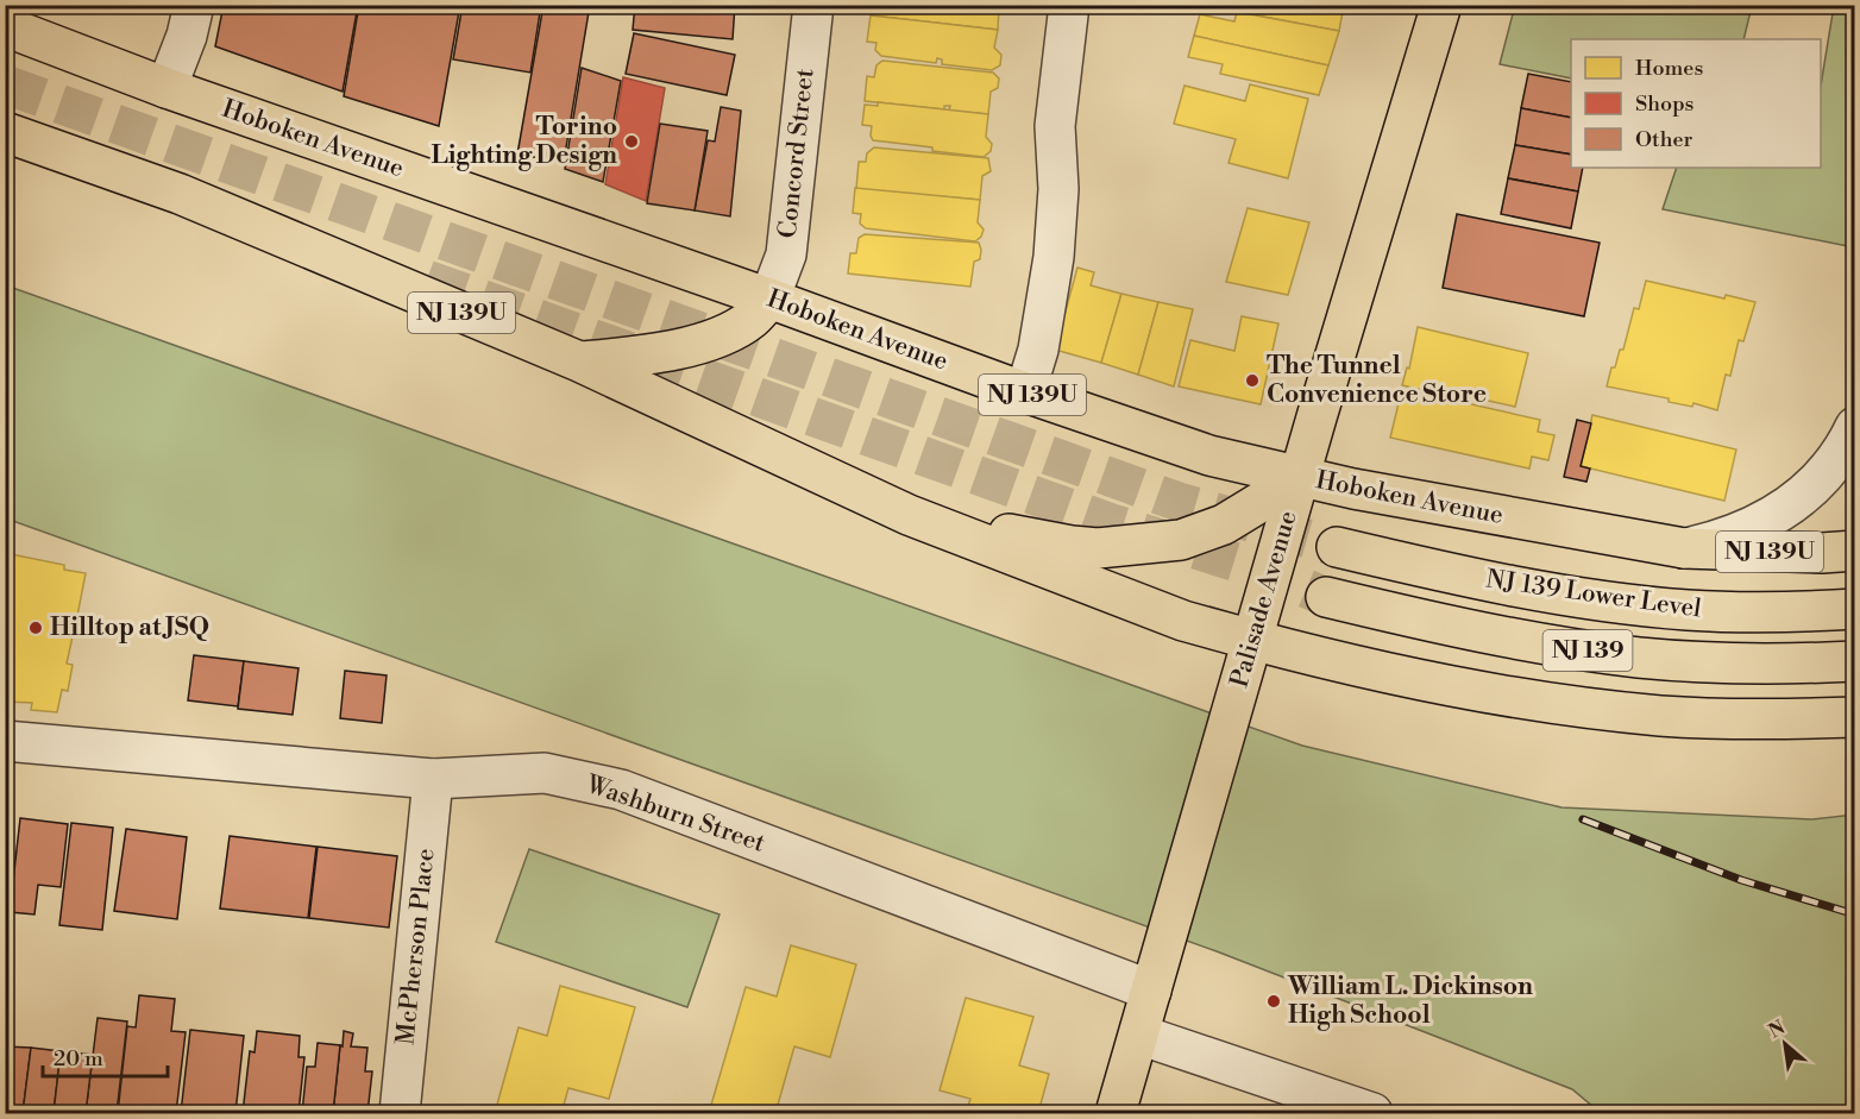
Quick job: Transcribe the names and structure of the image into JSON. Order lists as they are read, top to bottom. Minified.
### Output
{"streets":{"main road":["Hoboken Avenue","NJ 139U","NJ 139 Lower Level","Palisade Avenue","NJ 139"],"street":["Concord Street","Washburn Street","McPherson Place"]},"crossings":[["Hoboken Avenue","Concord Street"],["Hoboken Avenue","NJ 139U"],["Hoboken Avenue","Palisade Avenue"],["NJ 139U","Palisade Avenue"],["Palisade Avenue","Washburn Street"],["Washburn Street","McPherson Place"]],"places":["Torino Lighting Design","The Tunnel Convenience Store","Hilltop at JSQ","William L. Dickinson High School"],"legend":["Homes","Shops","Other"],"scale_bar":"20 m","north":"top left"}
